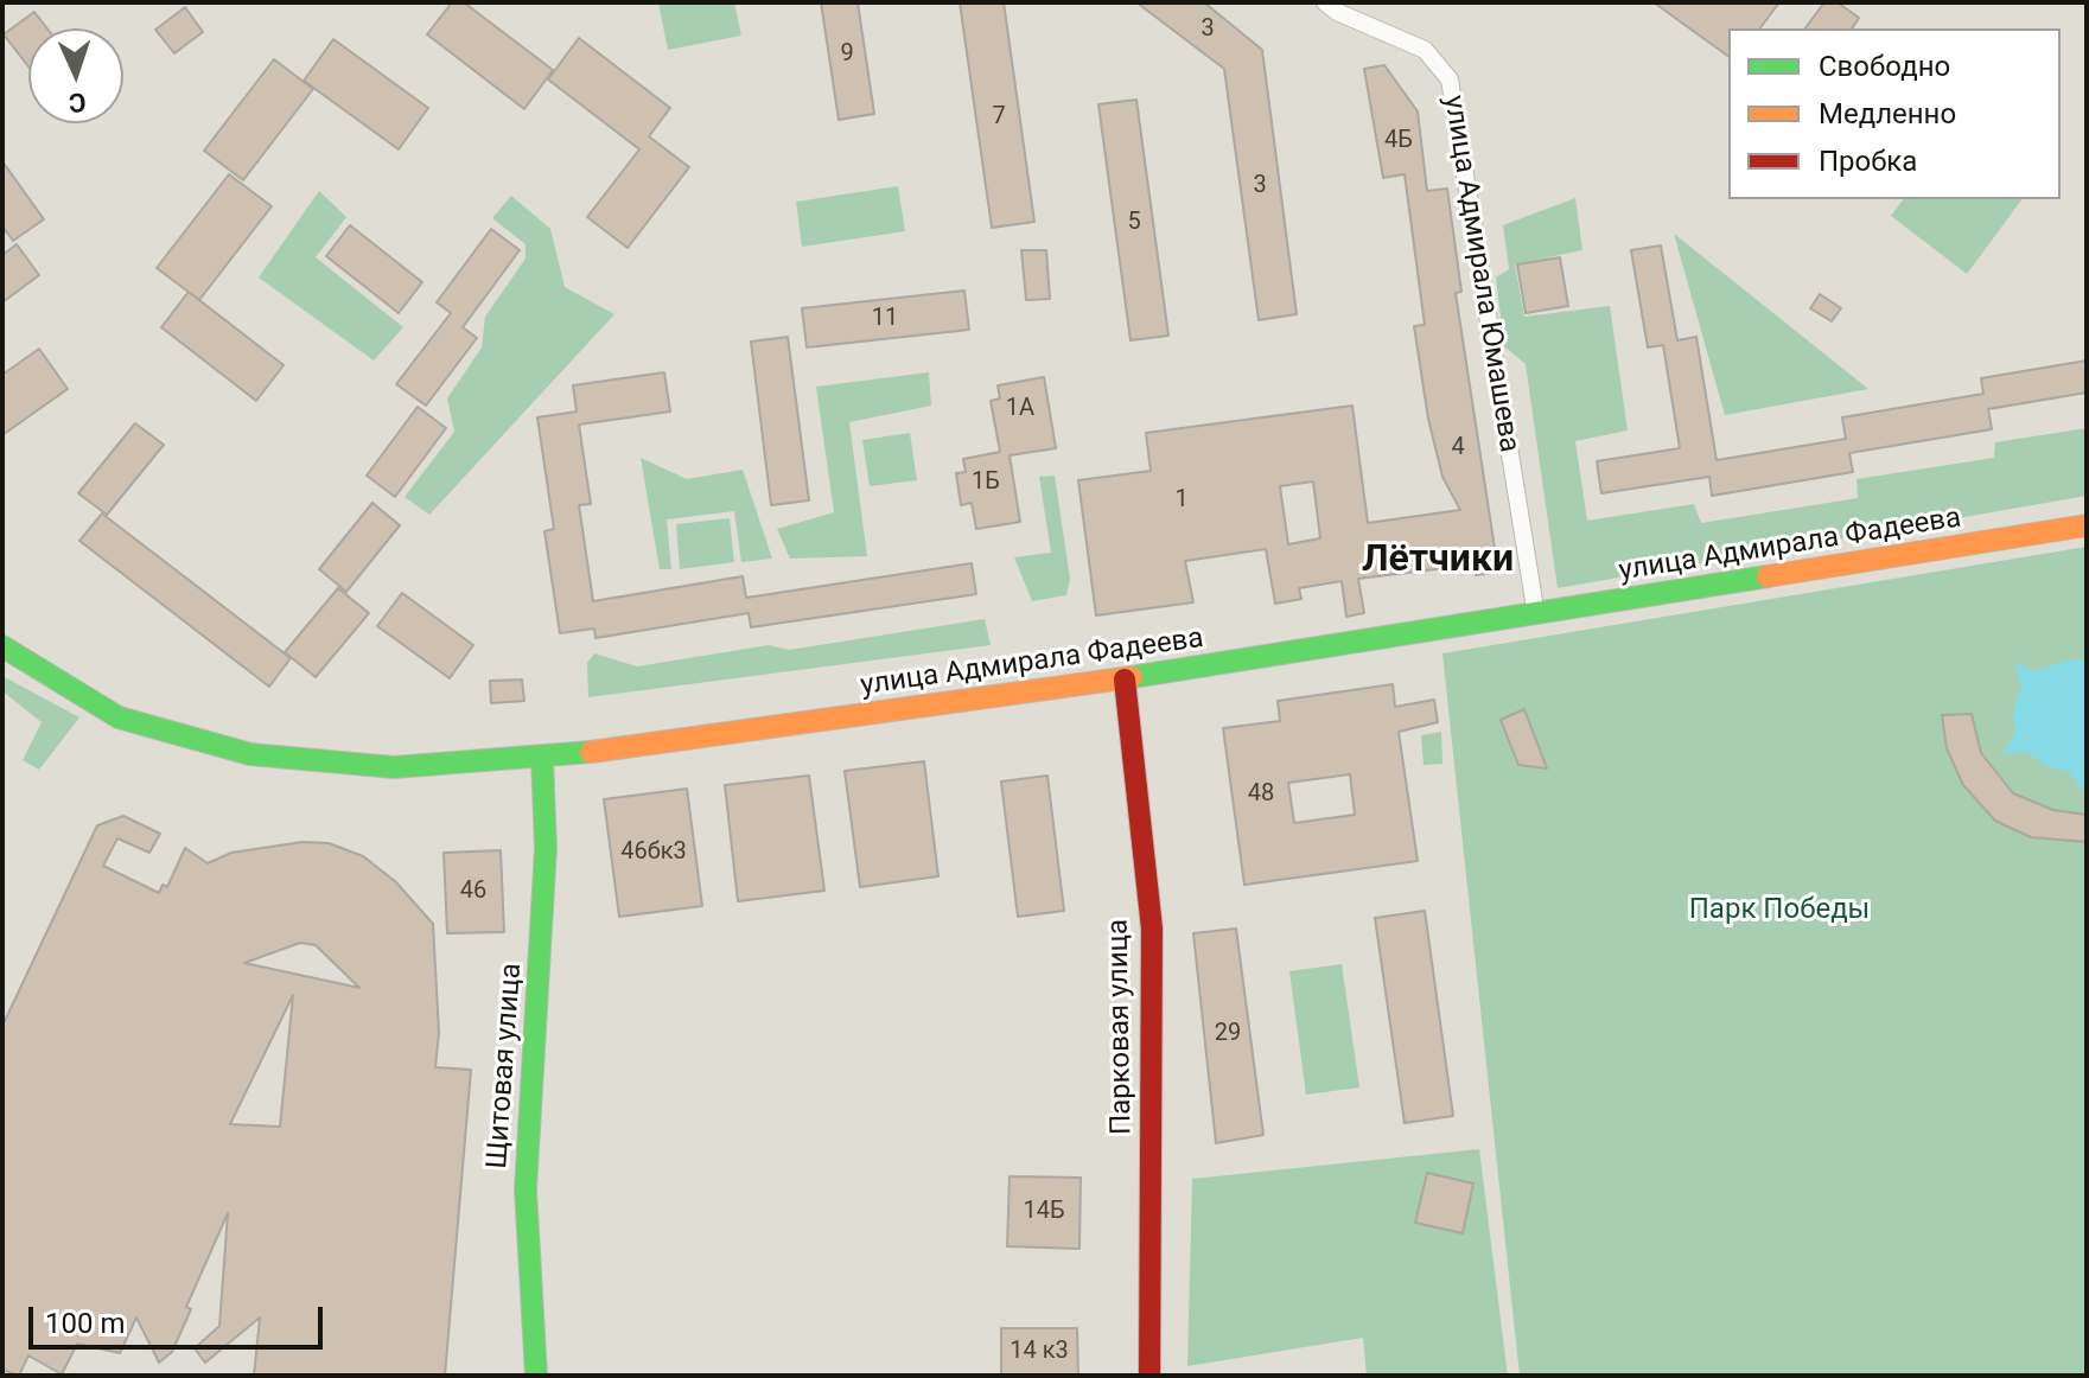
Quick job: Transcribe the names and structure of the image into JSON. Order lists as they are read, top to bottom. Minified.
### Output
{"streets":{"main road":["улица Адмирала Фадеева","Парковая улица","Щитовая улица"],"street":["улица Адмирала Юмашева"]},"crossings":[["улица Адмирала Юмашева","улица Адмирала Фадеева"],["улица Адмирала Фадеева","Парковая улица"],["улица Адмирала Фадеева","Щитовая улица"]],"districts":["Лётчики"],"parks":["Парк Победы"],"house_numbers":["3","9","7","4Б","3","5","11","1А","4","1Б","1","48","46бк3","46","29","14Б","14 к3"],"legend":["Свободно","Медленно","Пробка"],"scale_bar":"100 m","north":"bottom"}
